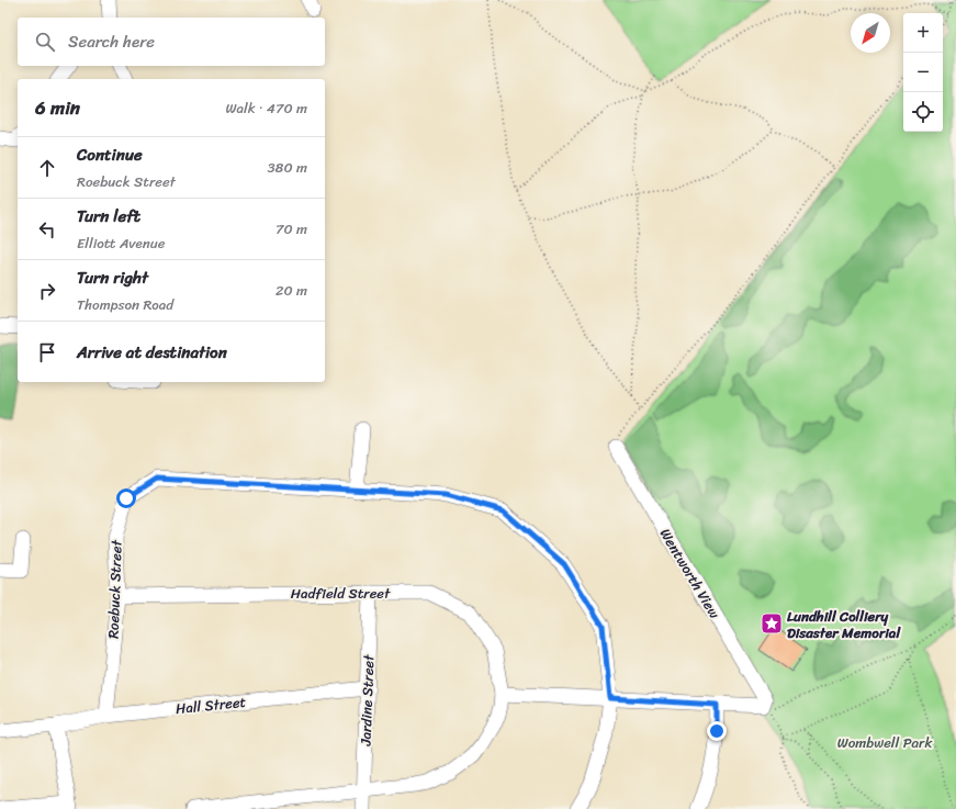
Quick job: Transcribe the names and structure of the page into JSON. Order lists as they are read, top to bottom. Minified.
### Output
{"streets":{"street":["Wentworth View","Roebuck Street","Hadfield Street","Jardine Street","Hall Street"]},"crossings":[["Roebuck Street","Hadfield Street"],["Roebuck Street","Hall Street"],["Hadfield Street","Jardine Street"],["Jardine Street","Hall Street"]],"parks":["Wombwell Park"],"places":{"place":["Lundhill Colliery Disaster Memorial"]},"north":"bottom left","page":{"map_buttons":["+","−"],"search":"Search here","heading":["6 min","Walk · 470 m"],"list":[["Continue","Roebuck Street","380 m"],["Turn left","Elliott Avenue","70 m"],["Turn right","Thompson Road","20 m"],"Arrive at destination"]}}
